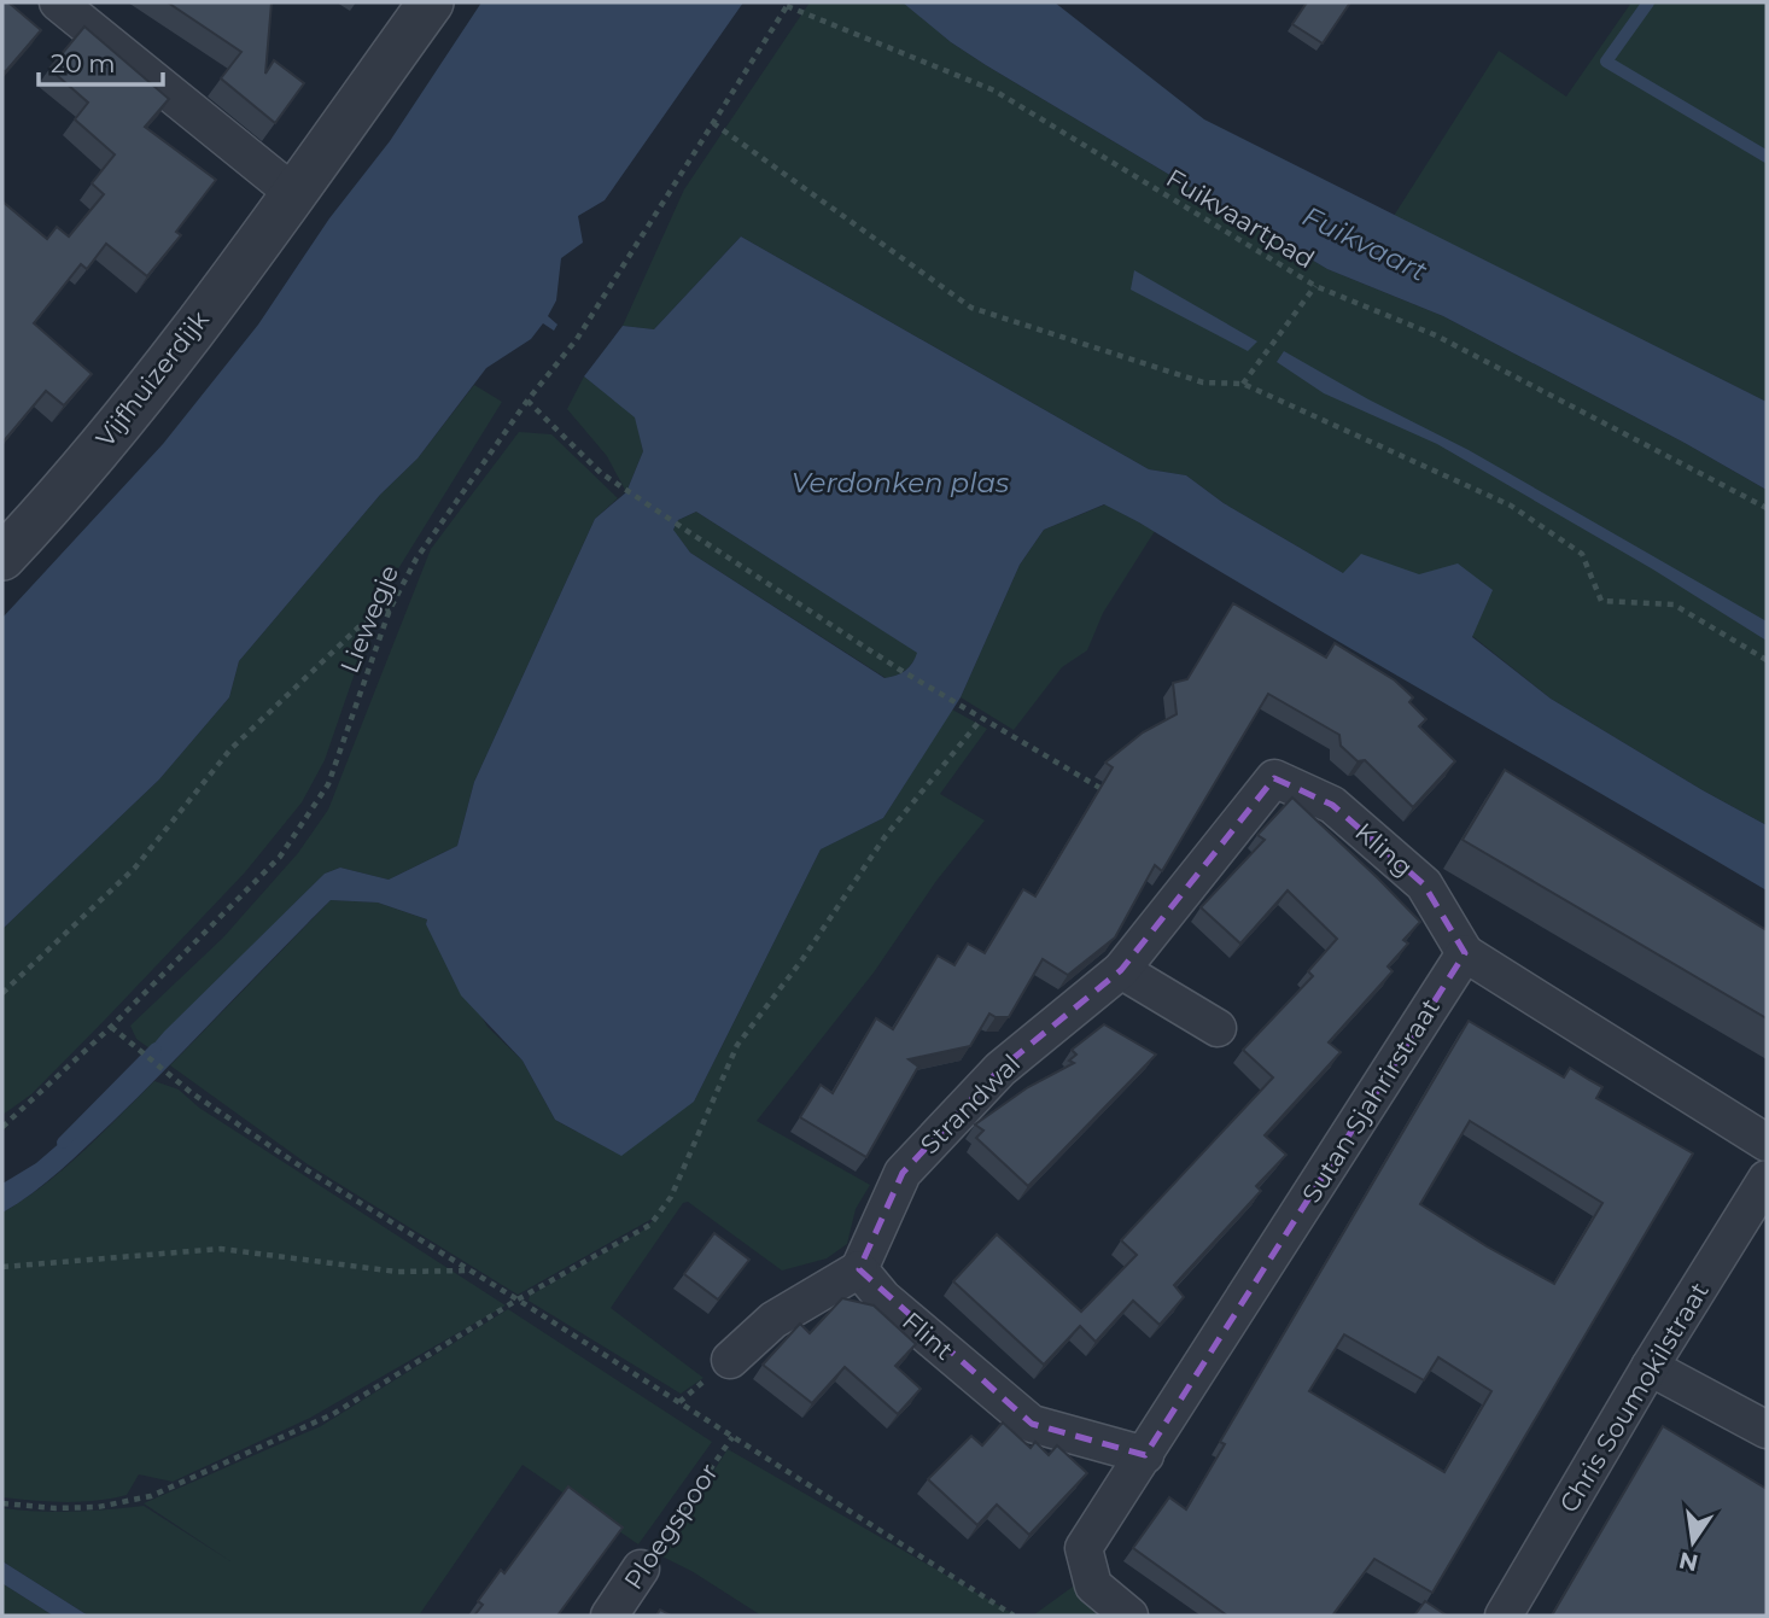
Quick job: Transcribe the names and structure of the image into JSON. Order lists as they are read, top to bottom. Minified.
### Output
{"streets":{"street":["Vijfhuizerdijk","Kling","Sutan Sjahrirstraat","Strandwal","Flint","Chris Soumokilstraat","Ploegspoor"],"path":["Fuikvaartpad","Liewegje"]},"crossings":[["Fuikvaartpad","Liewegje"],["Kling","Sutan Sjahrirstraat"],["Kling","Strandwal"],["Sutan Sjahrirstraat","Flint"],["Strandwal","Flint"]],"water":["Fuikvaart","Verdonken plas"],"scale_bar":"20 m","north":"bottom"}
